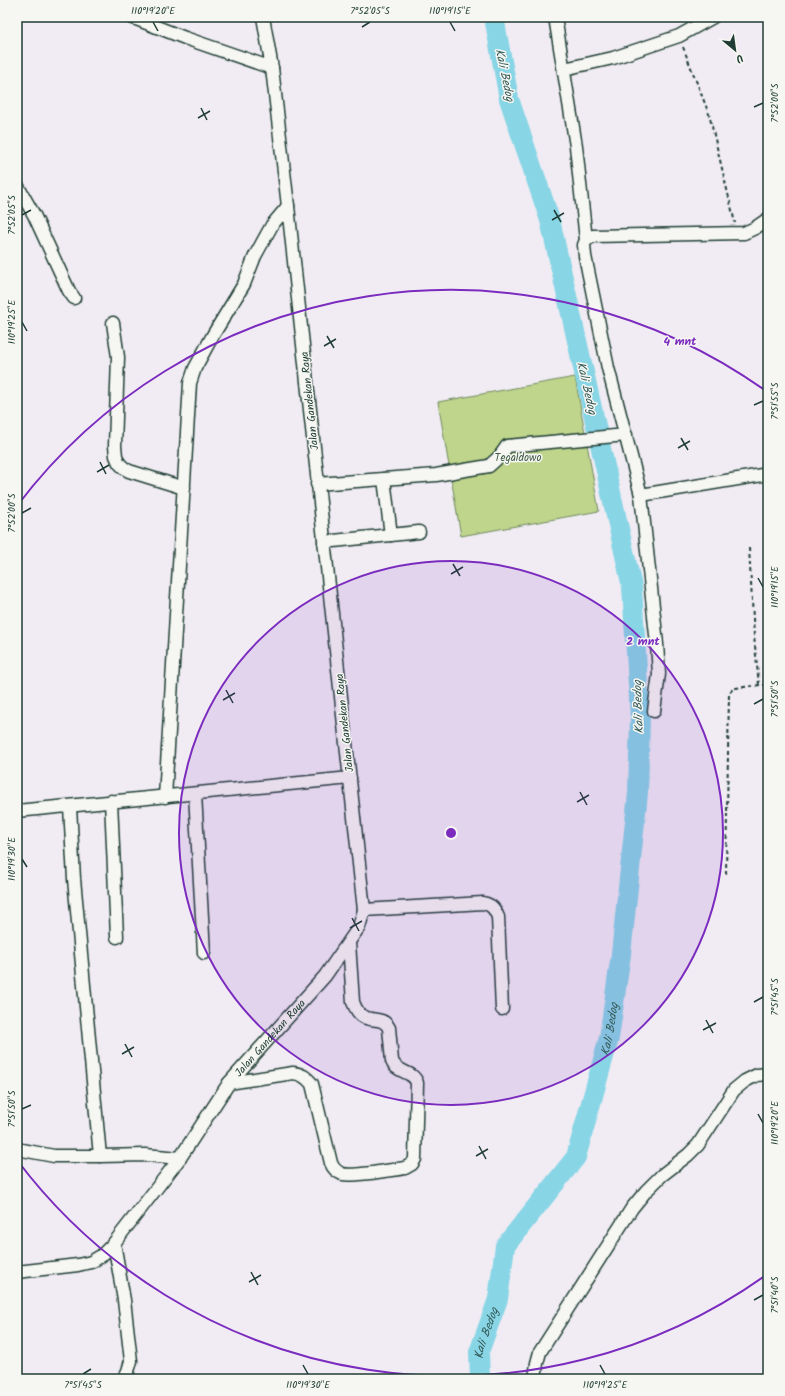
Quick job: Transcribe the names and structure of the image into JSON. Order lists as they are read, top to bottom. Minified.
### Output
{"streets":{"street":["Jalan Gandekan Raya"]},"water":["Kali Bedog"],"parks":["Tegaldowo"],"north":"bottom right","coordinates":["110°19'20\"E","7°52'05\"S","110°19'15\"E","7°52'00\"S","110°19'25\"E","7°51'55\"S","7°51'50\"S","110°19'30\"E","7°51'45\"S","7°51'40\"S"],"rings":["4 mnt","2 mnt"]}
